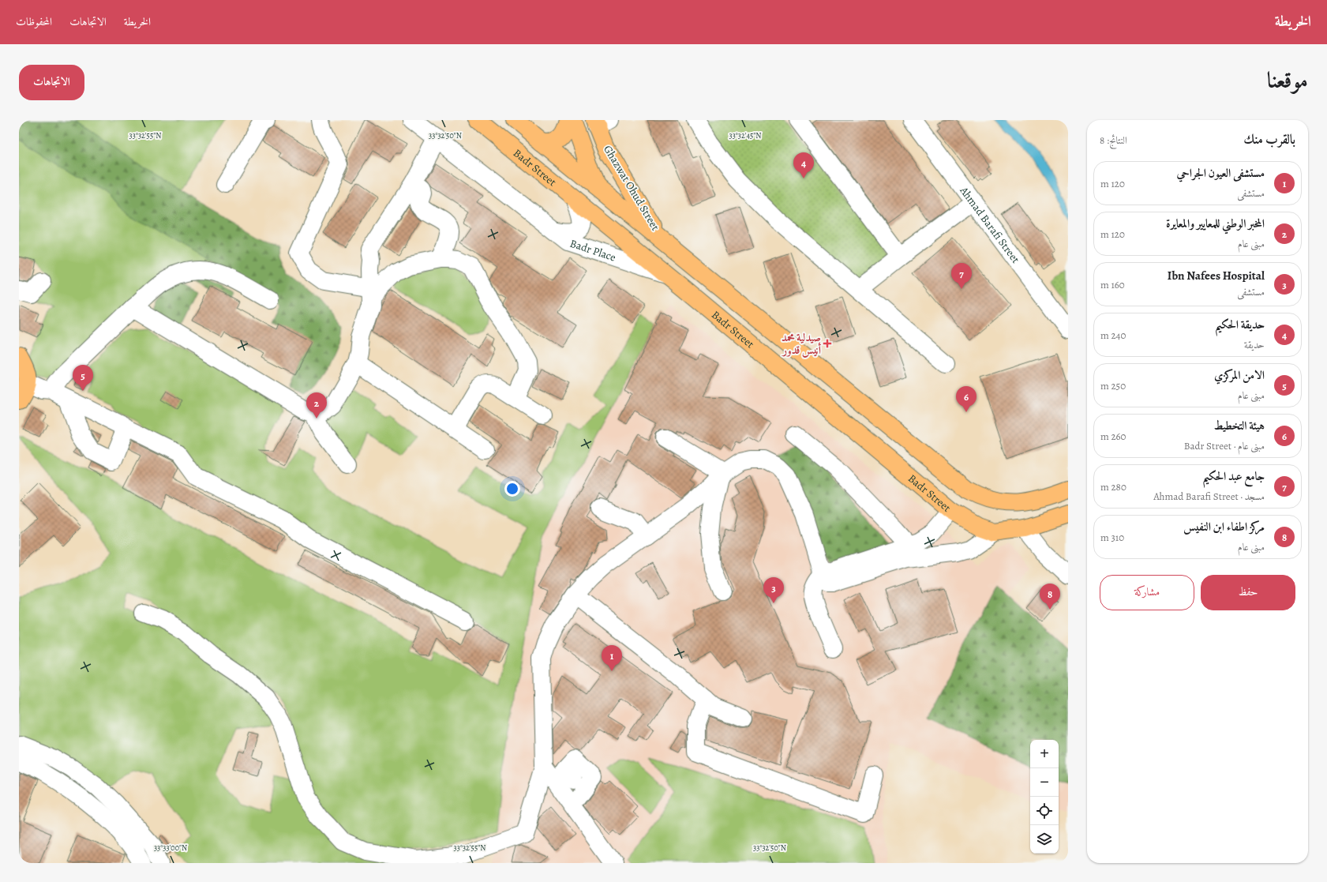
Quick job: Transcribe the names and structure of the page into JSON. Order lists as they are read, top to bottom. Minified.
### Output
{"streets":{"main road":["Badr Street","Ghazwat Ohud Street"],"street":["Ahmad Barafi Street","Badr Place"]},"crossings":[["Badr Street","Badr Place"]],"places":{"health":["صيدلية محمد أنيس قدور"]},"page":{"header":"الخريطة","nav":["الخريطة","الاتجاهات","المحفوظات"],"title":"موقعنا","buttons":["الاتجاهات",["حفظ","مشاركة"]],"heading":["بالقرب منك","النتائج: 8"],"pins":["4","7","5","6","2","3","8","1"],"list":[{"mark":"1","name":"مستشفى العيون الجراحي","note":"مستشفى","value":"120 m"},{"mark":"2","name":"المخبر الوطني للمعايير والمعايرة","note":"مبنى عام","value":"120 m"},{"mark":"3","name":"Ibn Nafees Hospital","note":"مستشفى","value":"160 m"},{"mark":"4","name":"حديقة الحكيم","note":"حديقة","value":"240 m"},{"mark":"5","name":"الامن المركزي","note":"مبنى عام","value":"250 m"},{"mark":"6","name":"هيئة التخطيط","note":"مبنى عام · Badr Street","value":"260 m"},{"mark":"7","name":"جامع عبد الحكيم","note":"مسجد · Ahmad Barafi Street","value":"280 m"},{"mark":"8","name":"مركز اطفاء ابن النفيس","note":"مبنى عام","value":"310 m"}],"map_buttons":["+","−"]},"coordinates":["33°32'50\"N","33°32'55\"N","33°32'45\"N","33°33'00\"N"]}
